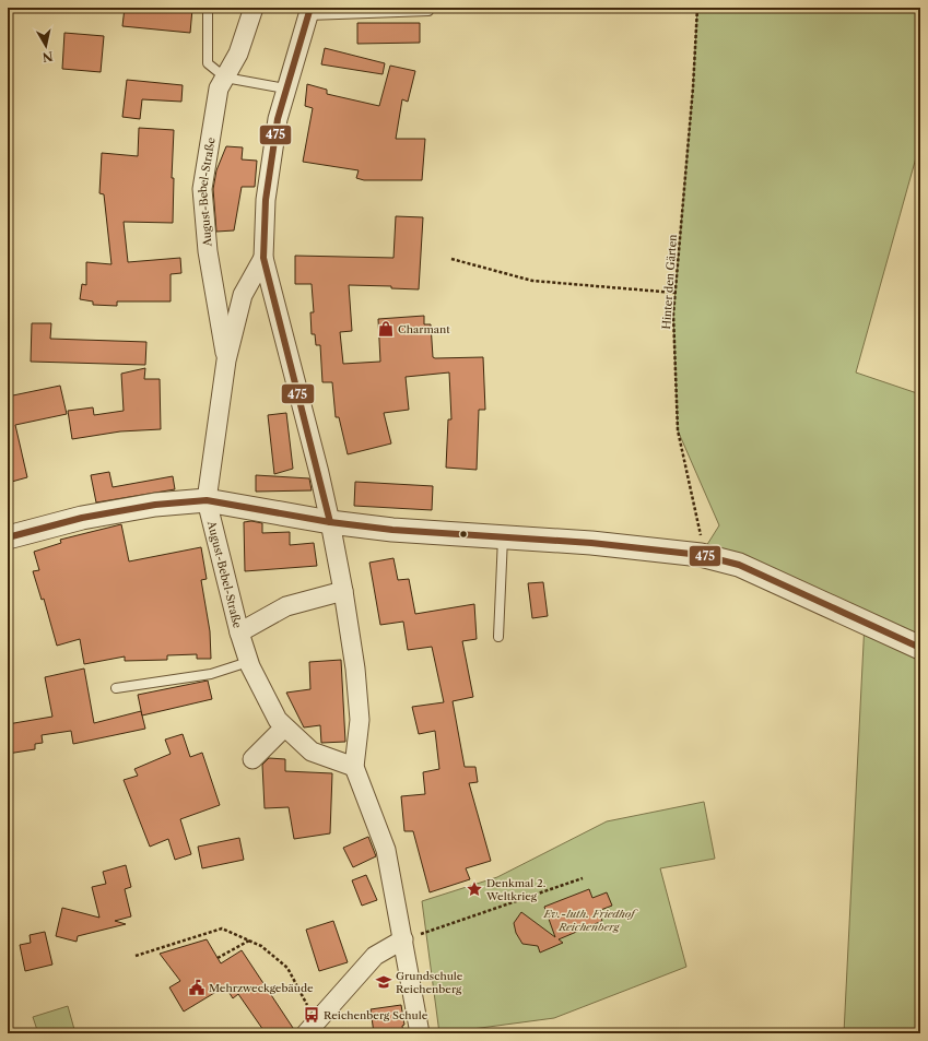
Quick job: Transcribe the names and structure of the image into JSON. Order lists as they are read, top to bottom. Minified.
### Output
{"streets":{"street":["August-Bebel-Straße"],"path":["Hinter den Gärten"]},"parks":["Ev.-luth. Friedhof Reichenberg"],"places":{"shop":["Charmant"],"place":["Denkmal 2. Weltkrieg"],"school or university":["Grundschule Reichenberg"],"public building":["Mehrzweckgebäude"],"bus stop":["Reichenberg Schule"]},"lines":["transit line 475"],"north":"bottom"}
